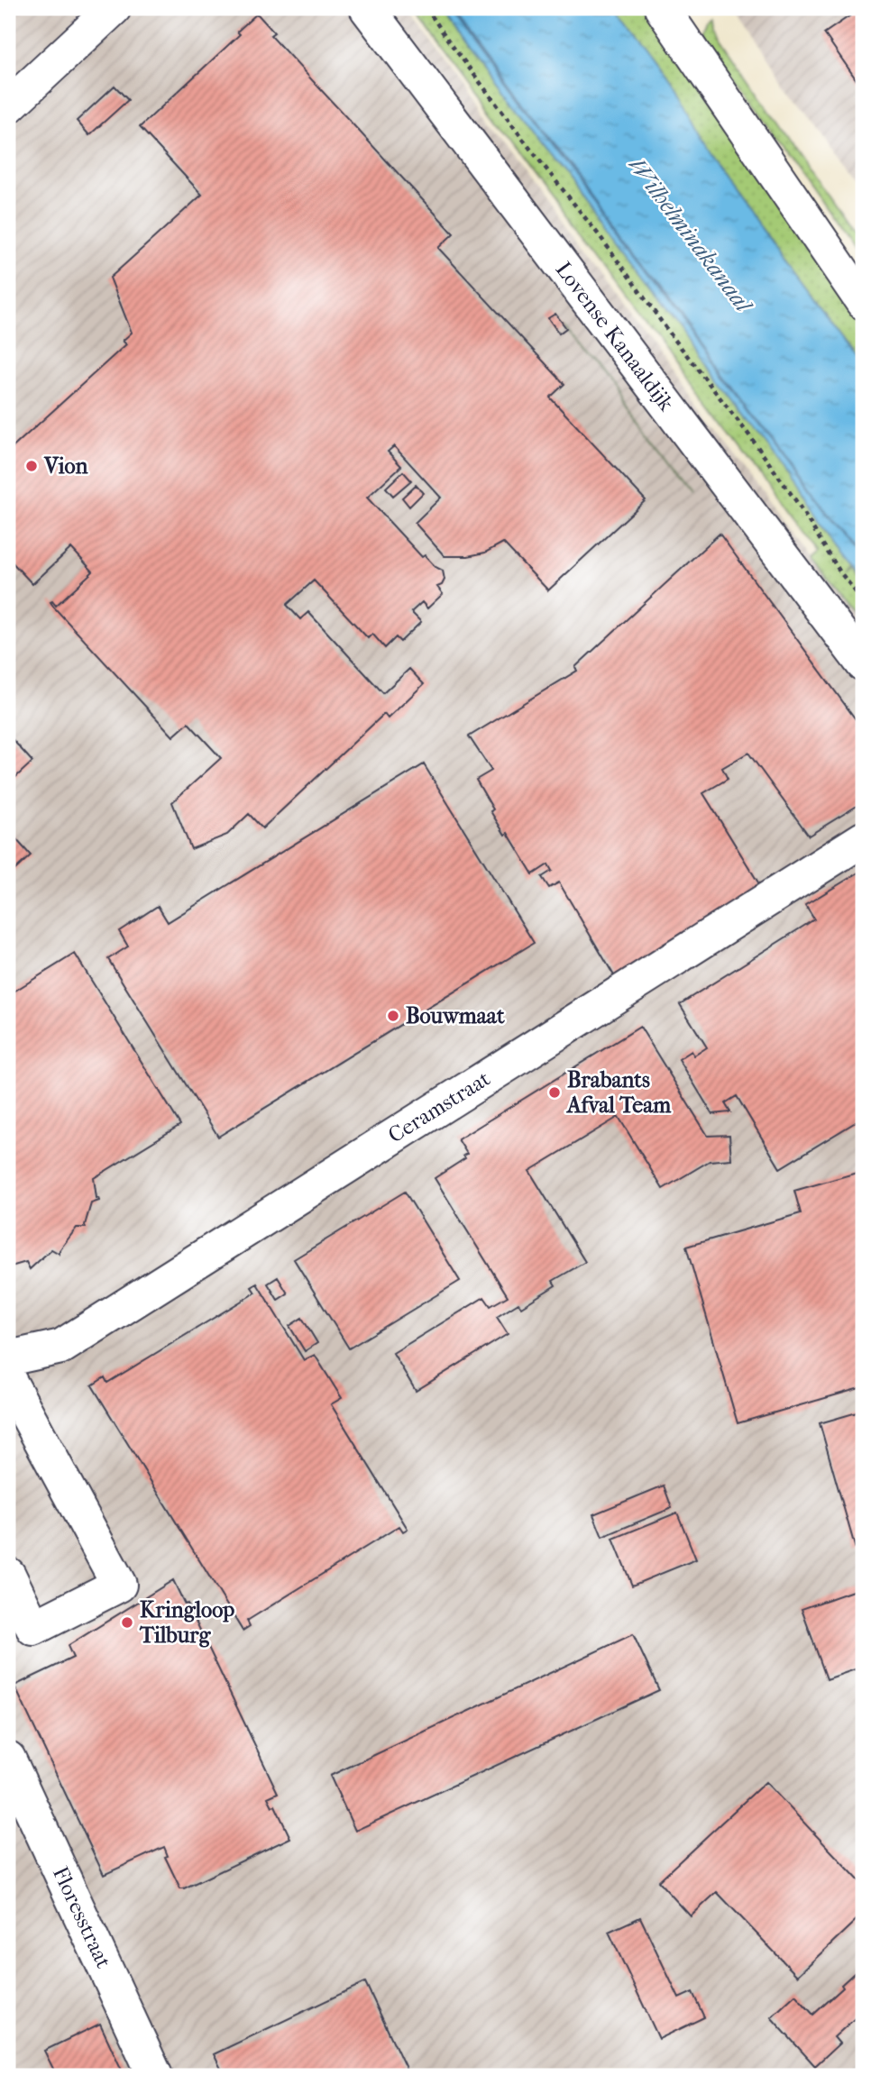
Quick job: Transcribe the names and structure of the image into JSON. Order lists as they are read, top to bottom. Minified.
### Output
{"streets":{"street":["Lovense Kanaaldijk","Ceramstraat","Floresstraat"]},"water":["Wilhelminakanaal"],"places":["Vion","Bouwmaat","Brabants Afval Team","Kringloop Tilburg"]}
